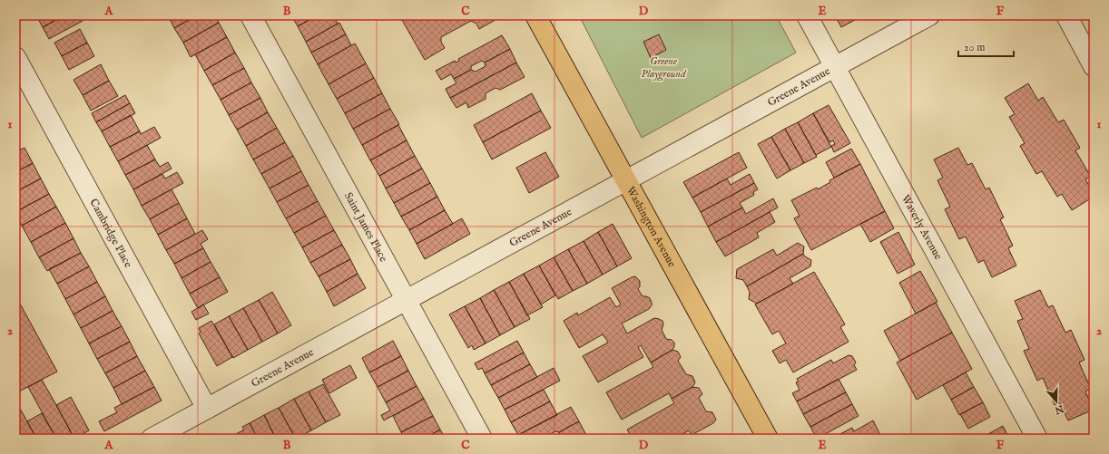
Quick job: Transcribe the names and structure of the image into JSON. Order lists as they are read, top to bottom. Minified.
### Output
{"streets":{"main road":["Washington Avenue"],"street":["Greene Avenue","Saint James Place","Waverly Avenue","Cambridge Place"]},"crossings":[["Greene Avenue","Saint James Place"],["Greene Avenue","Washington Avenue"],["Greene Avenue","Waverly Avenue"],["Greene Avenue","Cambridge Place"]],"parks":["Greene Playground"],"scale_bar":"20 m","north":"bottom","grid":{"columns":["A","B","C","D","E","F"],"rows":["1","2"]}}
